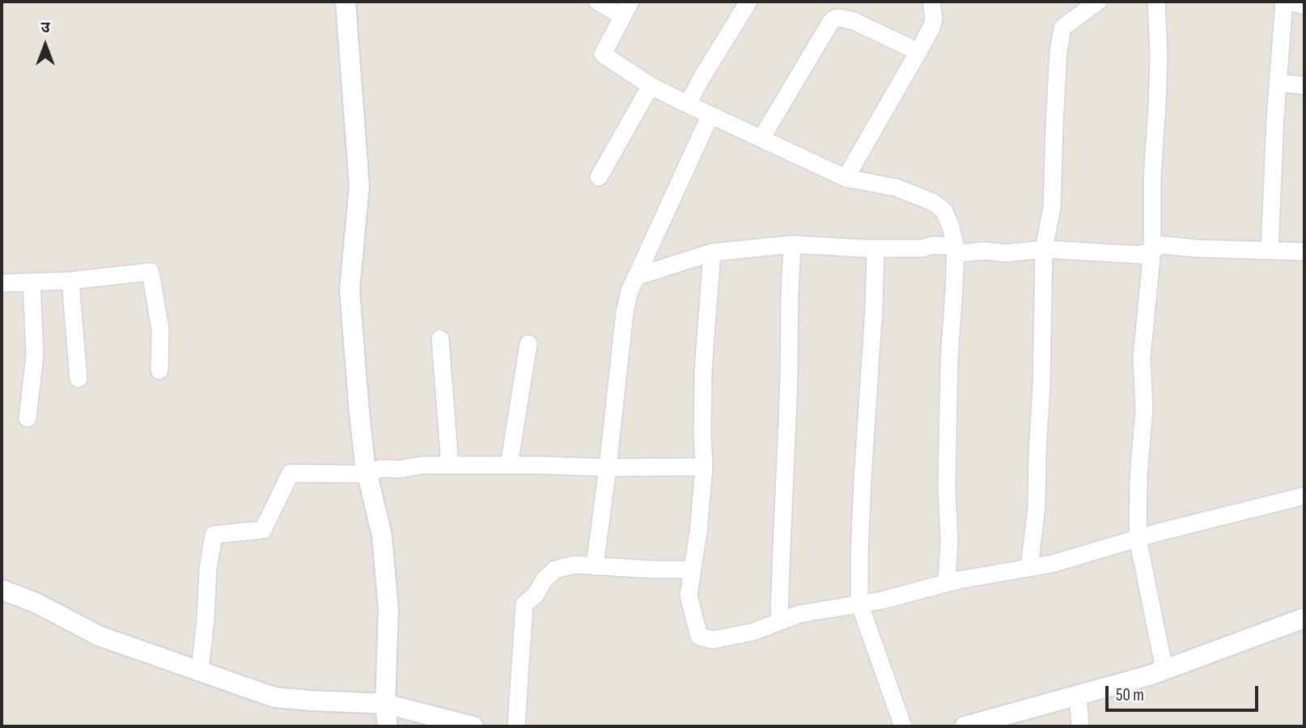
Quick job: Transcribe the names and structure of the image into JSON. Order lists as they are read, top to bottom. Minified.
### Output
{"scale_bar":"50 m","north":"top"}
